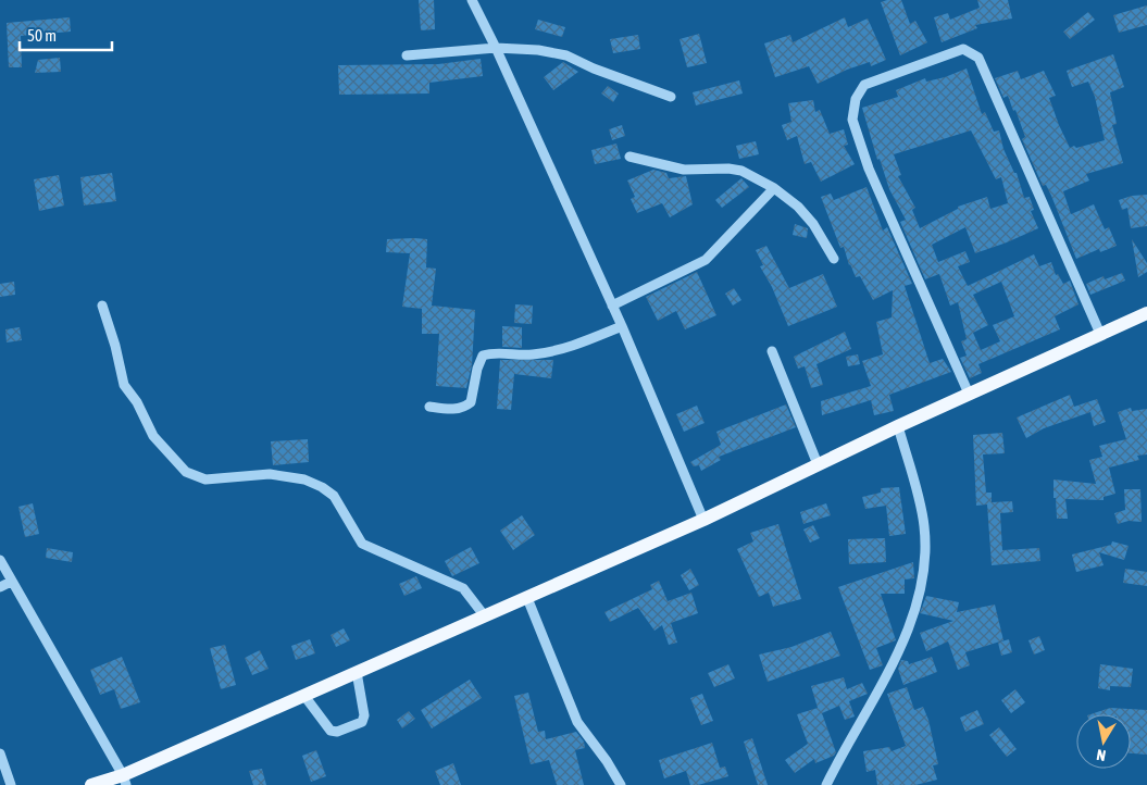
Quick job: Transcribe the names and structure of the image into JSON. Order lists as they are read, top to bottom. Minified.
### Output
{"scale_bar":"50 m","north":"bottom"}
